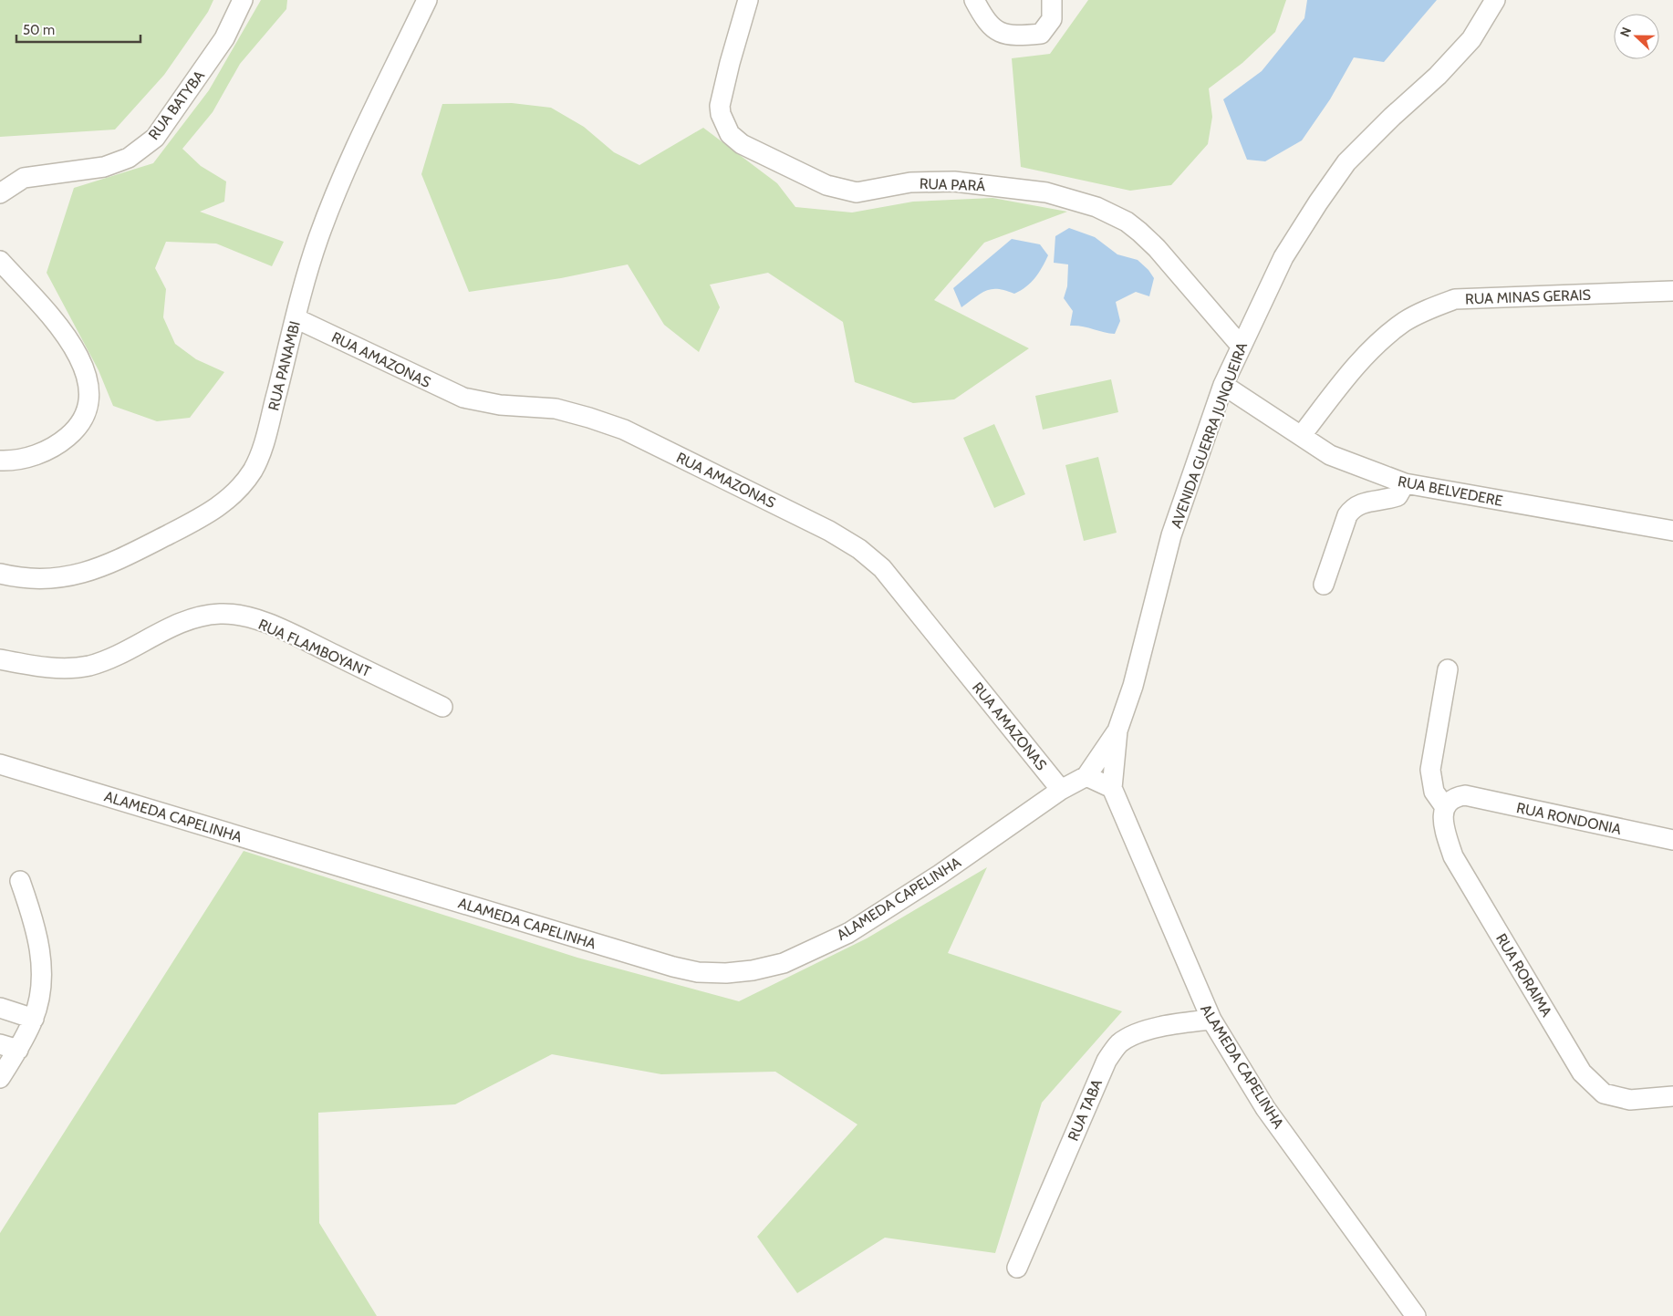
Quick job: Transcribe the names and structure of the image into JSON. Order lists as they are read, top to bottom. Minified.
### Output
{"streets":{"street":["RUA BATYBA","RUA PARÁ","RUA MINAS GERAIS","RUA AMAZONAS","RUA PANAMBI","AVENIDA GUERRA JUNQUEIRA","RUA BELVEDERE","RUA FLAMBOYANT","ALAMEDA CAPELINHA","RUA RONDONIA","RUA RORAIMA","RUA TABA"]},"crossings":[["RUA PARÁ","AVENIDA GUERRA JUNQUEIRA"],["RUA MINAS GERAIS","RUA BELVEDERE"],["RUA AMAZONAS","RUA PANAMBI"],["RUA AMAZONAS","ALAMEDA CAPELINHA"],["AVENIDA GUERRA JUNQUEIRA","RUA BELVEDERE"],["AVENIDA GUERRA JUNQUEIRA","ALAMEDA CAPELINHA"],["ALAMEDA CAPELINHA","RUA TABA"],["RUA RONDONIA","RUA RORAIMA"]],"scale_bar":"50 m","north":"left"}
